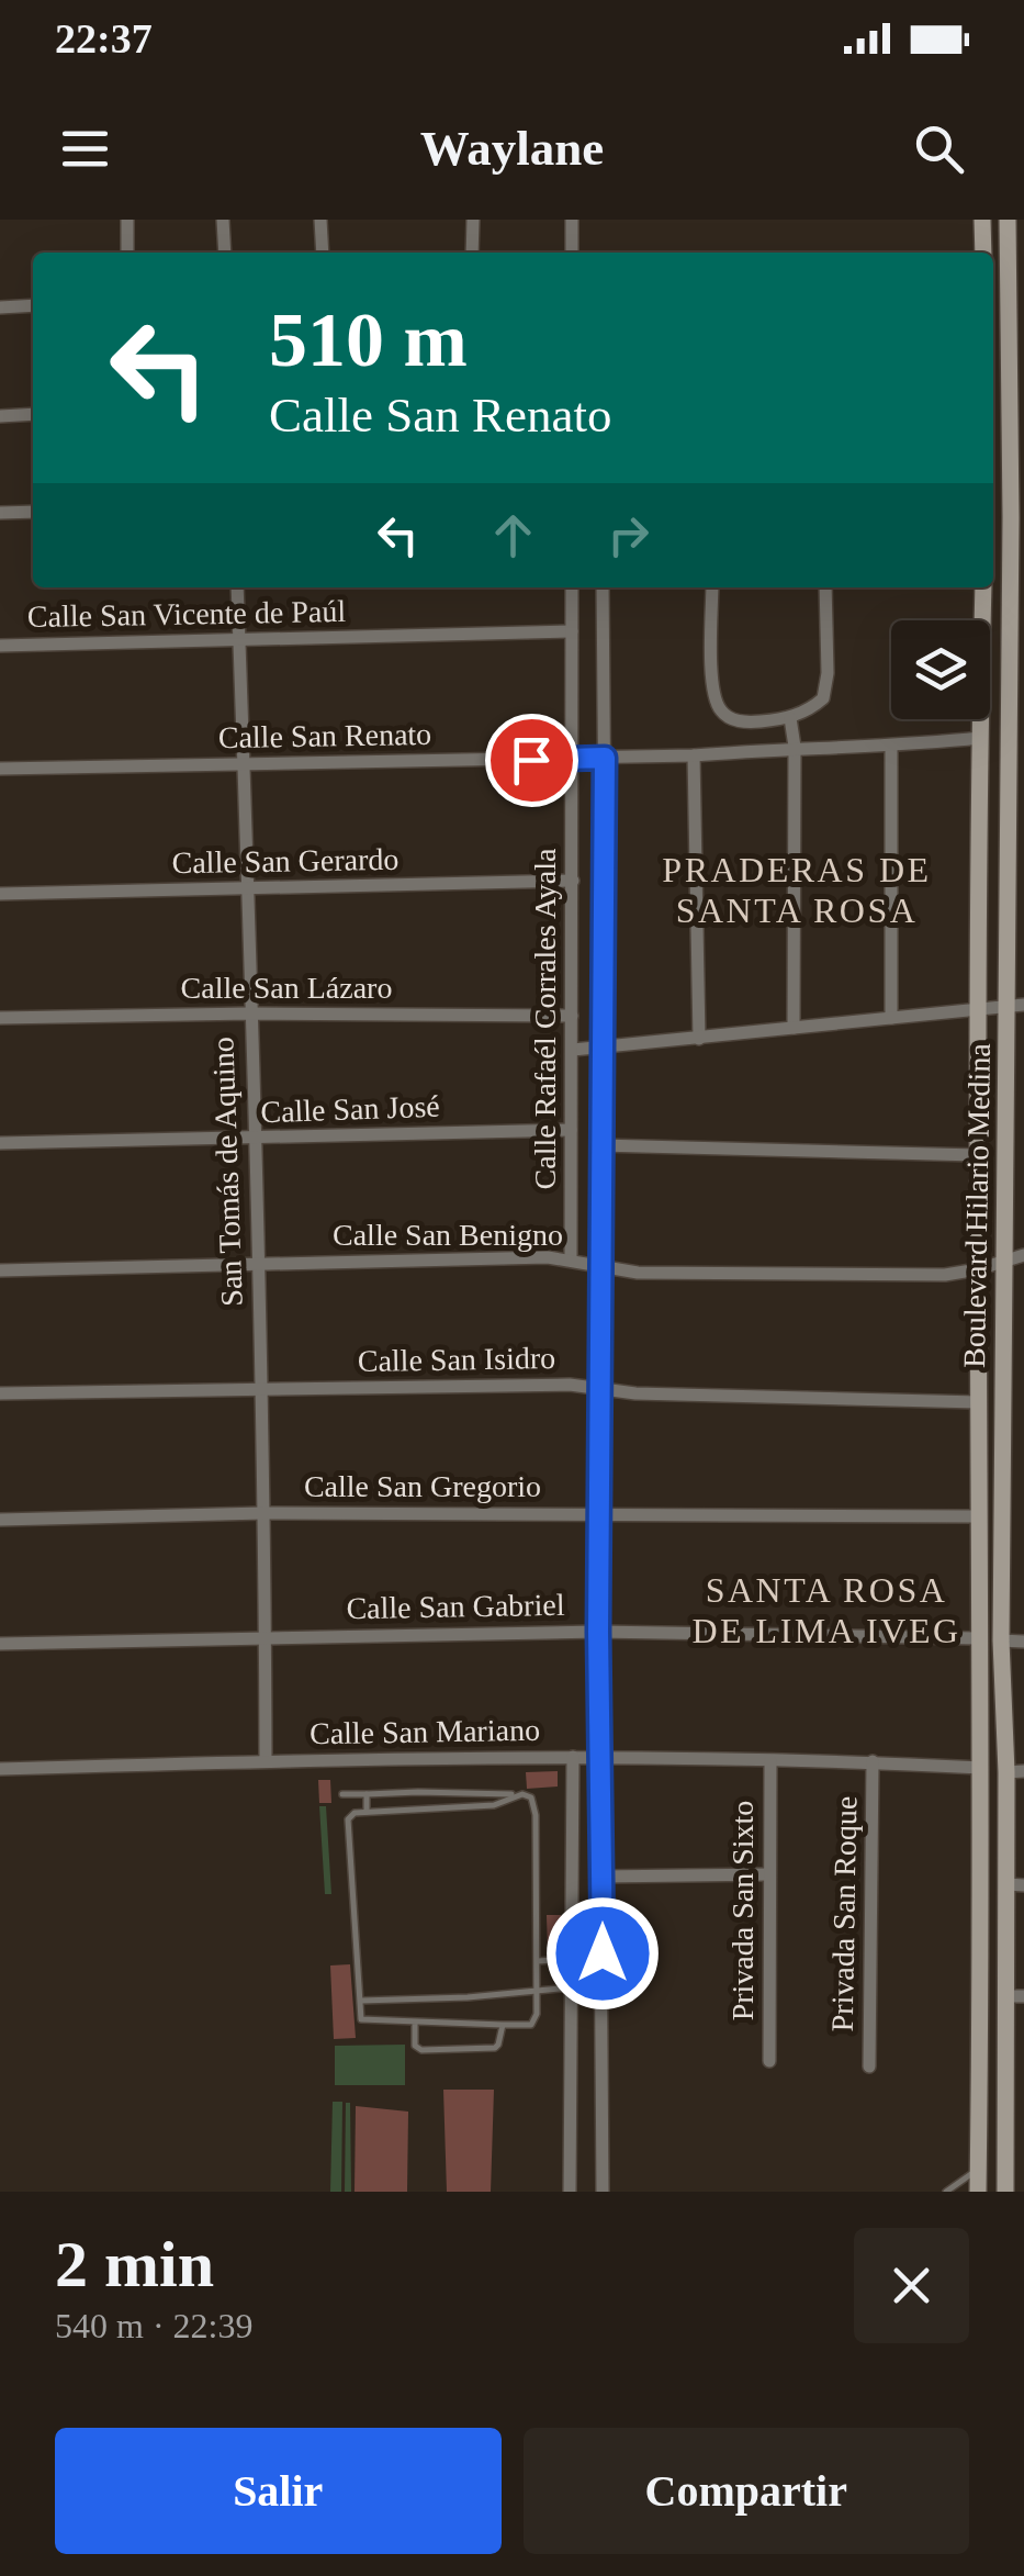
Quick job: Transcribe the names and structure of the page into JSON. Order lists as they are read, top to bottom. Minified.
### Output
{"streets":{"main road":["Boulevard Hilario Medina"],"street":["Calle San Vicente de Paúl","Calle San Renato","Calle San Gerardo","Calle San Lázaro","Calle Rafaél Corrales Ayala","Calle San José","San Tomás de Aquino","Calle San Benigno","Calle San Isidro","Calle San Gregorio","Calle San Gabriel","Calle San Mariano","Privada San Sixto","Privada San Roque"]},"crossings":[["Calle San Vicente de Paúl","Calle Rafaél Corrales Ayala"],["Calle San Vicente de Paúl","San Tomás de Aquino"],["Calle San Renato","Calle Rafaél Corrales Ayala"],["Calle San Renato","San Tomás de Aquino"],["Calle San Renato","Boulevard Hilario Medina"],["Calle San Gerardo","Calle Rafaél Corrales Ayala"],["Calle San Gerardo","San Tomás de Aquino"],["Calle San Lázaro","Calle Rafaél Corrales Ayala"],["Calle San Lázaro","San Tomás de Aquino"],["Calle Rafaél Corrales Ayala","Calle San José"],["Calle Rafaél Corrales Ayala","Calle San Benigno"],["Calle Rafaél Corrales Ayala","Calle San Isidro"],["Calle Rafaél Corrales Ayala","Calle San Gregorio"],["Calle Rafaél Corrales Ayala","Calle San Gabriel"],["Calle Rafaél Corrales Ayala","Calle San Mariano"],["Calle San José","San Tomás de Aquino"],["San Tomás de Aquino","Calle San Benigno"],["San Tomás de Aquino","Calle San Isidro"],["San Tomás de Aquino","Calle San Gregorio"],["San Tomás de Aquino","Calle San Gabriel"],["San Tomás de Aquino","Calle San Mariano"],["Boulevard Hilario Medina","Calle San Benigno"],["Boulevard Hilario Medina","Calle San Isidro"],["Boulevard Hilario Medina","Calle San Gregorio"],["Boulevard Hilario Medina","Calle San Gabriel"],["Boulevard Hilario Medina","Calle San Mariano"],["Calle San Mariano","Privada San Sixto"],["Calle San Mariano","Privada San Roque"]],"districts":["PRADERAS DE SANTA ROSA","SANTA ROSA DE LIMA IVEG"],"page":{"status":"22:37","header":"Waylane","turn":["510 m","Calle San Renato"],"heading":["2 min","540 m · 22:39"],"buttons":["Salir","Compartir"]}}
